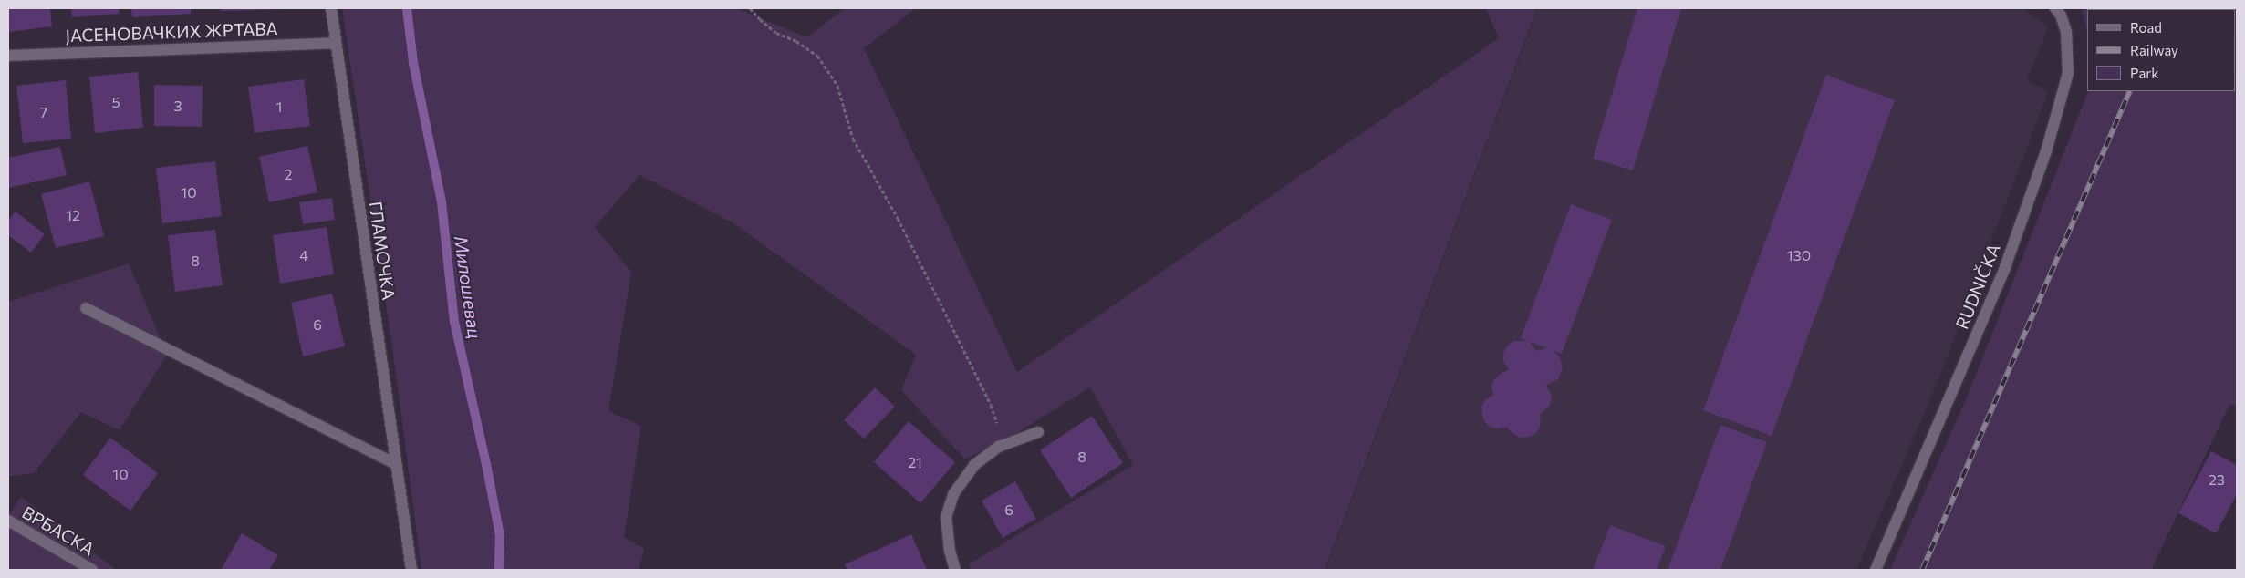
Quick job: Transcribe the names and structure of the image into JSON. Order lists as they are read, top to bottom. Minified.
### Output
{"streets":{"street":["ЈАСЕНОВАЧКИХ ЖРТАВА","ГЛАМОЧКА","RUDNIČKA","ВРБАСКА"]},"crossings":[["ЈАСЕНОВАЧКИХ ЖРТАВА","ГЛАМОЧКА"]],"water":["Милошевац"],"house_numbers":["5","3","1","7","2","10","12","4","130","8","6","8","21","10","23","6"],"legend":["Road","Railway","Park"]}
